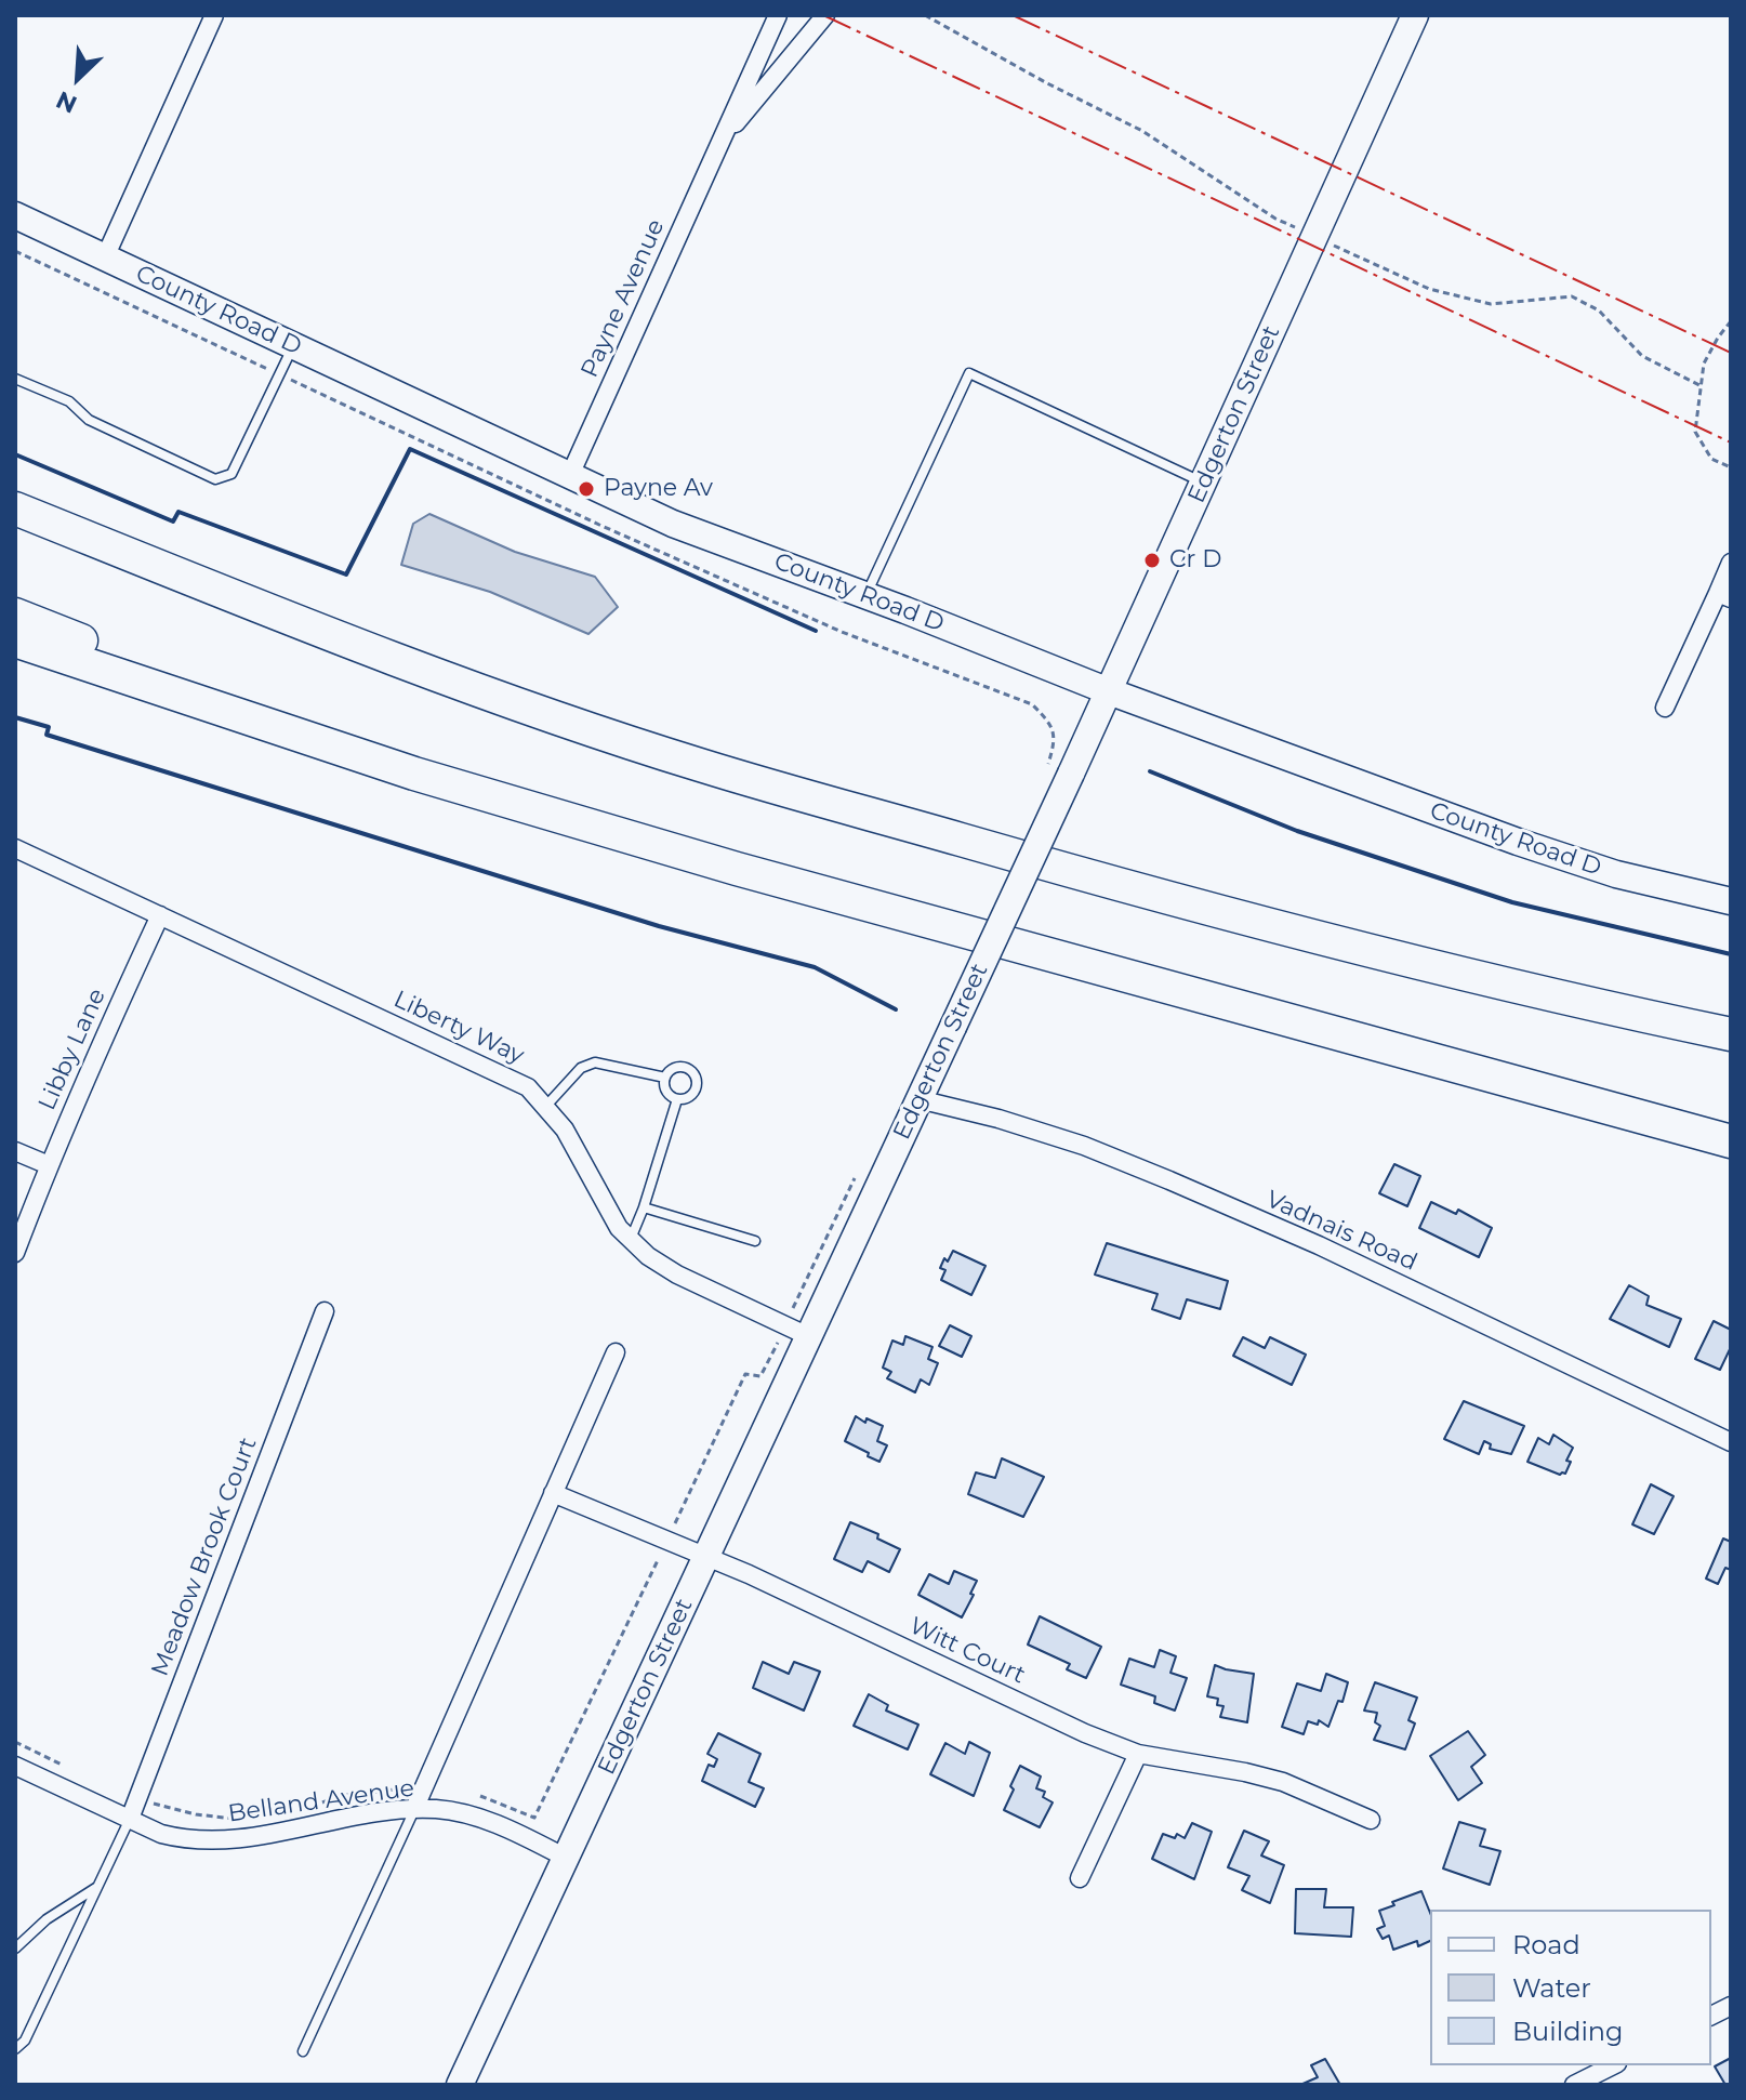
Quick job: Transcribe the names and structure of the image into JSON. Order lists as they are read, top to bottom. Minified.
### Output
{"streets":{"street":["Payne Avenue","County Road D","Edgerton Street","Liberty Way","Libby Lane","Vadnais Road","Meadow Brook Court","Witt Court","Belland Avenue"]},"crossings":[["Payne Avenue","County Road D"],["County Road D","Edgerton Street"],["Edgerton Street","Liberty Way"],["Edgerton Street","Vadnais Road"],["Edgerton Street","Witt Court"],["Edgerton Street","Belland Avenue"],["Liberty Way","Libby Lane"],["Meadow Brook Court","Belland Avenue"]],"places":["Payne Av","Cr D"],"legend":["Road","Water","Building"],"north":"bottom left"}
